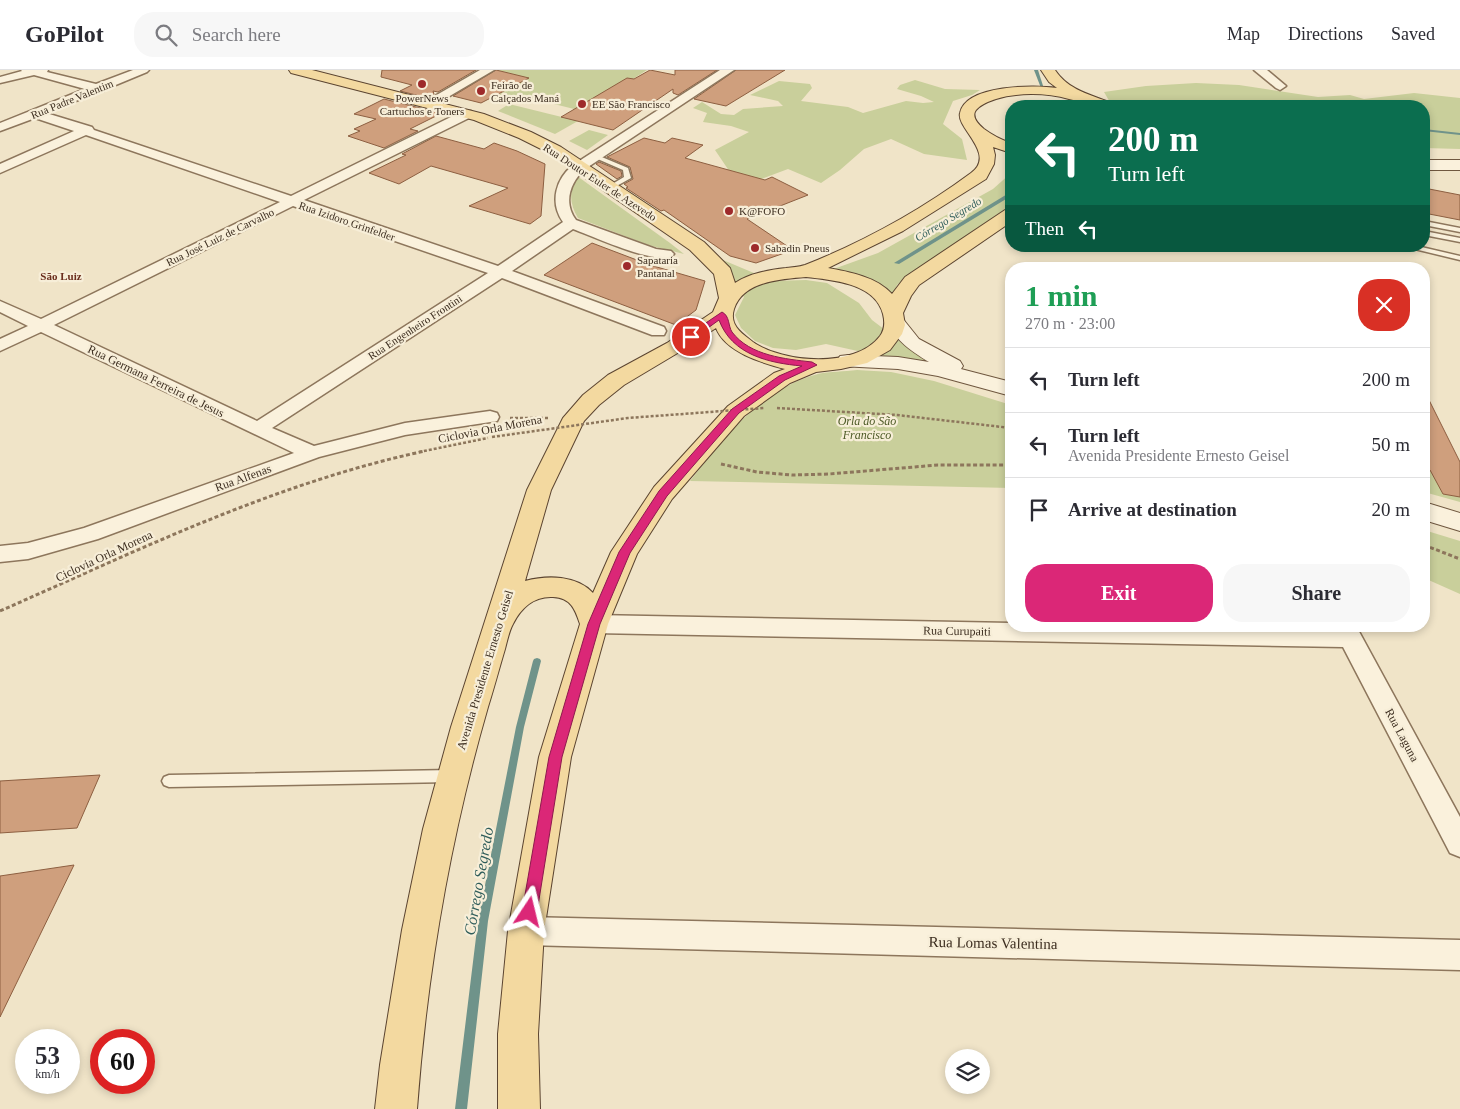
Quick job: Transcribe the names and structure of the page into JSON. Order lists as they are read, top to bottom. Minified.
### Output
{"streets":{"main road":["Rua Doutor Euler de Azevedo","Avenida Presidente Ernesto Geisel"],"street":["Rua Padre Valentim","Rua Izidoro Grinfelder","Rua José Luiz de Carvalho","Rua Engenheiro Frontini","Rua Germana Ferreira de Jesus","Rua Alfenas","Rua Curupaiti","Rua Laguna","Rua Lomas Valentina"],"path":["Ciclovia Orla Morena"]},"crossings":[["Rua Padre Valentim","Rua Izidoro Grinfelder"],["Rua Doutor Euler de Azevedo","Rua José Luiz de Carvalho"],["Rua Izidoro Grinfelder","Rua José Luiz de Carvalho"],["Rua Izidoro Grinfelder","Rua Engenheiro Frontini"],["Rua José Luiz de Carvalho","Rua Germana Ferreira de Jesus"],["Rua Engenheiro Frontini","Rua Germana Ferreira de Jesus"],["Rua Germana Ferreira de Jesus","Rua Alfenas"],["Ciclovia Orla Morena","Rua Alfenas"]],"districts":["São Luiz"],"water":["Córrego Segredo"],"parks":["Orla do São Francisco"],"places":["PowerNews Cartuchos e Toners","Feirão de Calçados Maná","EE São Francisco","K@FOFO","Sabadin Pneus","Sapataria Pantanal"],"page":{"header":"GoPilot","search":"Search here","nav":["Map","Directions","Saved"],"turn":["200 m","Turn left"],"then":"Then","heading":["1 min","270 m · 23:00"],"list":[{"name":"Turn left","value":"200 m"},{"name":"Turn left","note":"Avenida Presidente Ernesto Geisel","value":"50 m"},{"name":"Arrive at destination","value":"20 m"}],"buttons":["Exit","Share"],"speed":"53 km/h","limit":"60"}}
